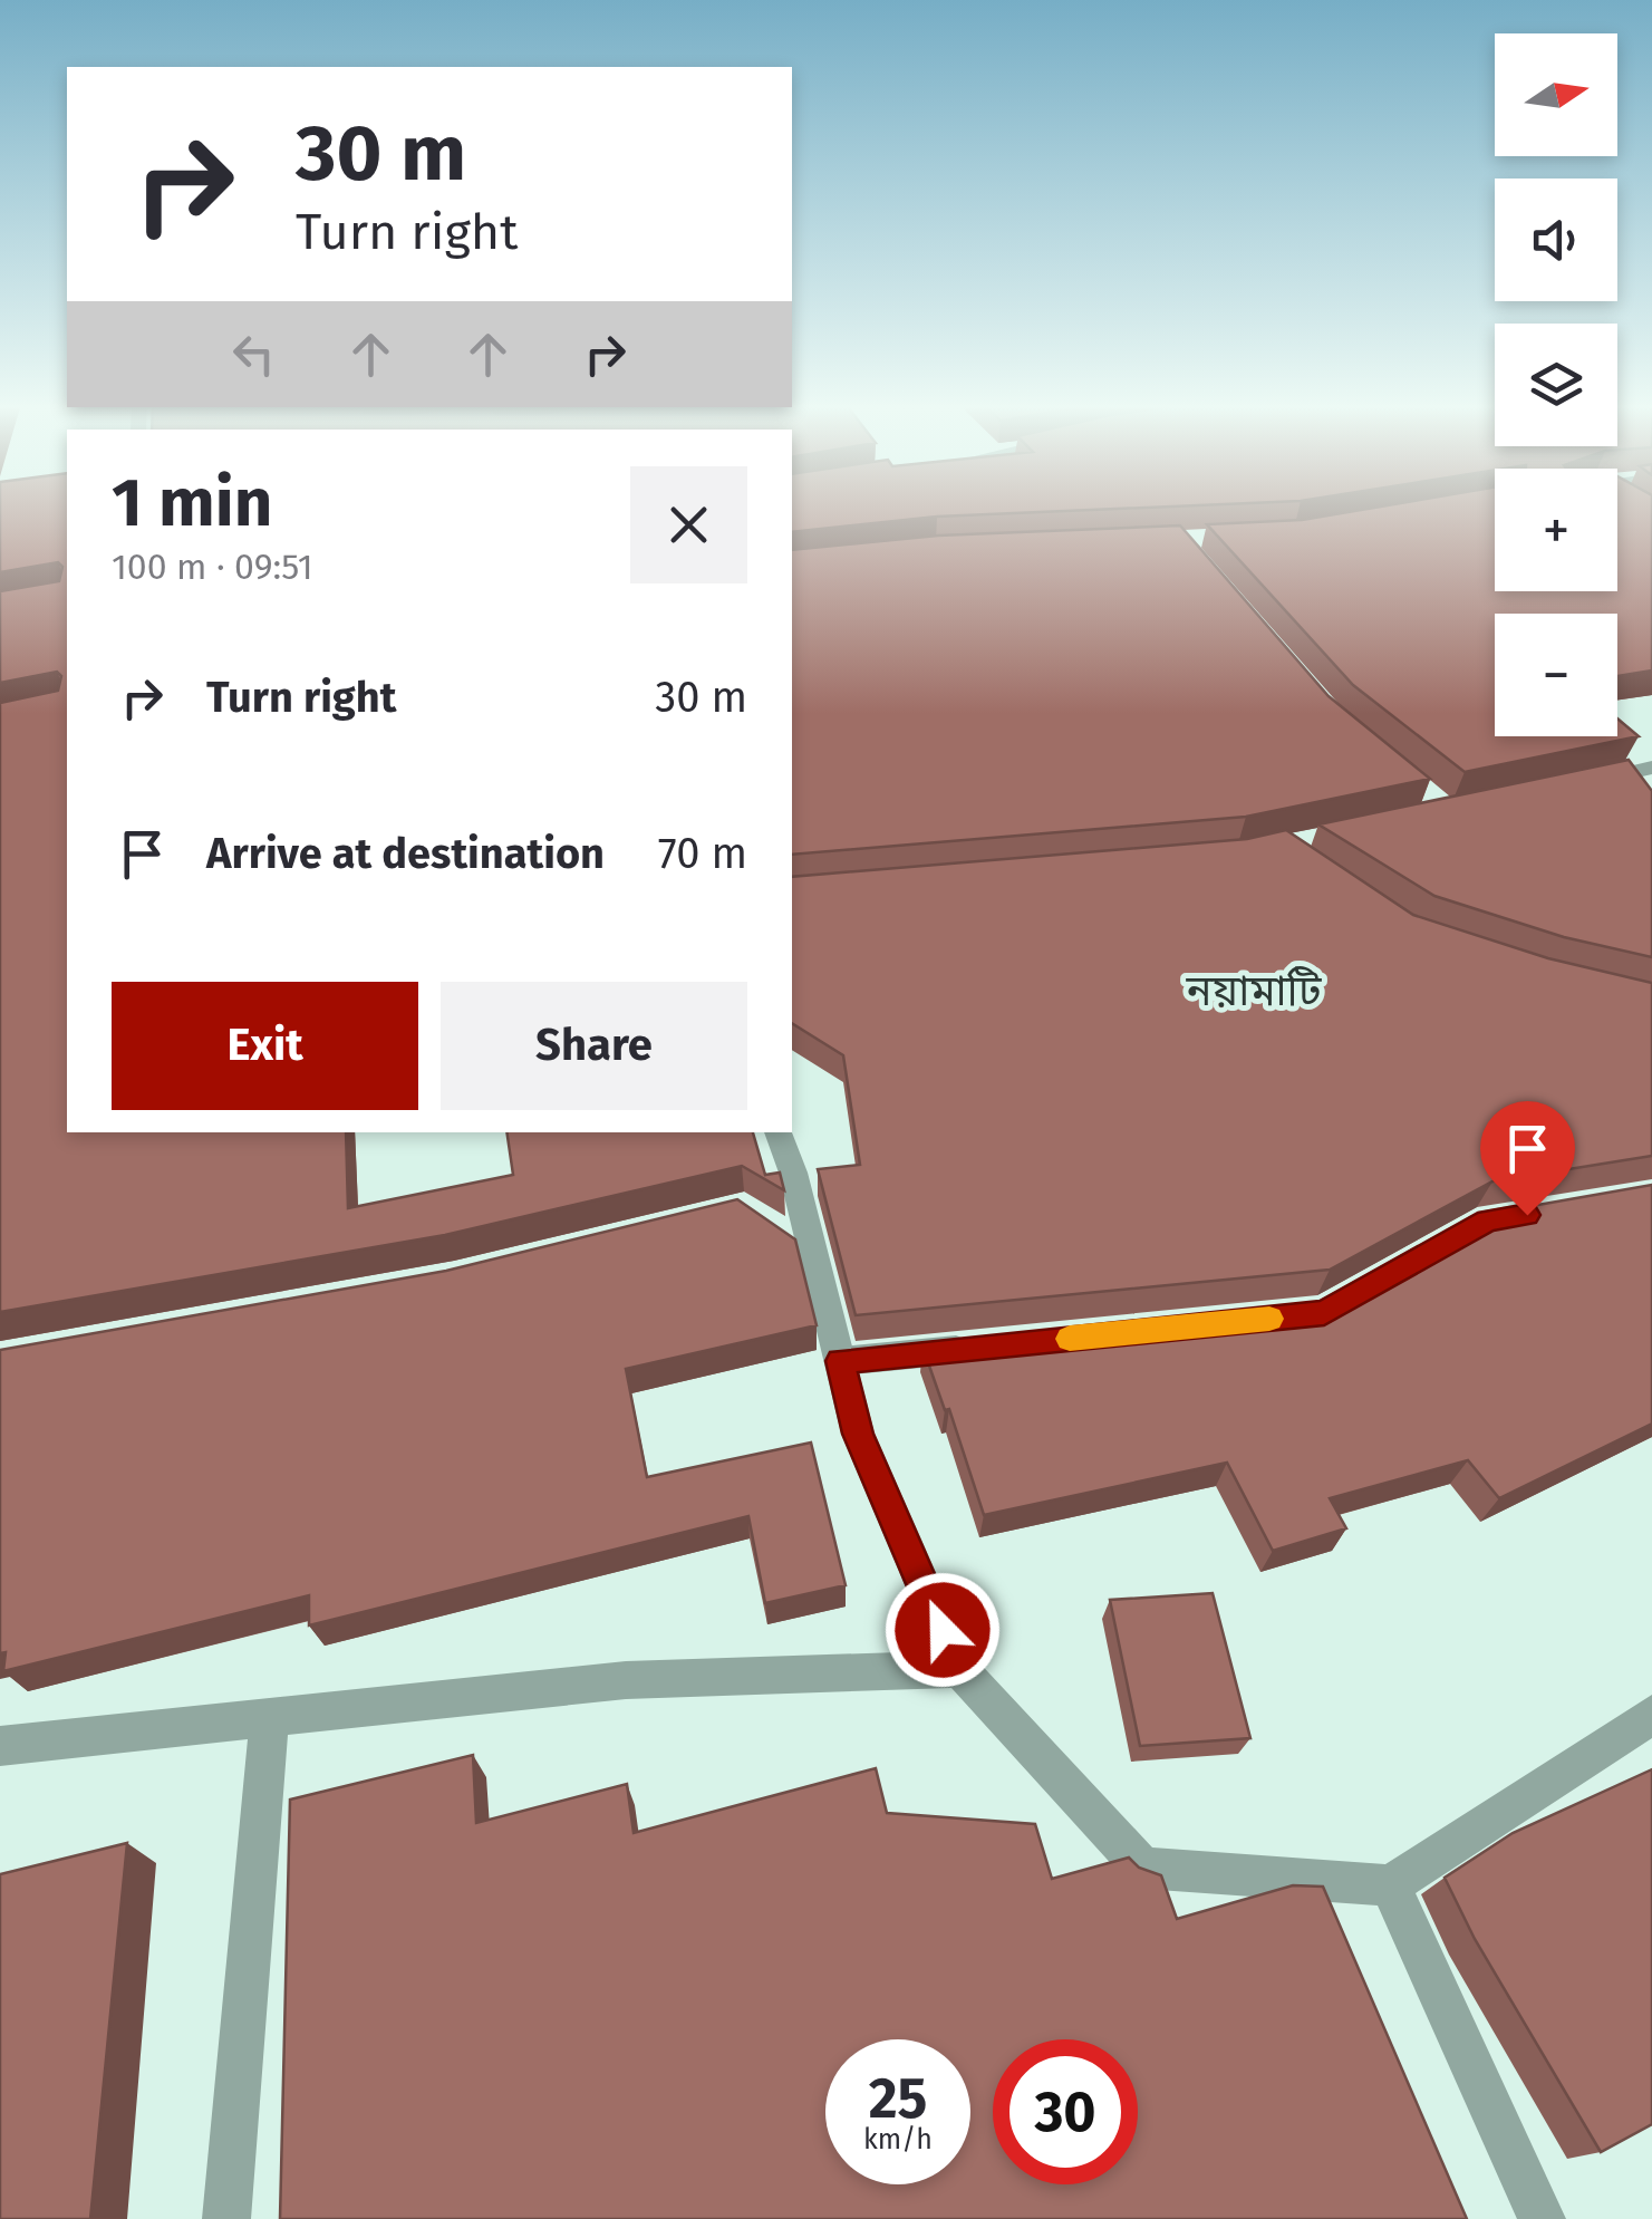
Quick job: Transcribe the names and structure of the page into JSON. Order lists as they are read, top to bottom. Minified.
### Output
{"districts":["নয়ামাটি"],"north":"right","page":{"map_buttons":["+","−"],"turn":["30 m","Turn right"],"heading":["1 min","100 m · 09:51"],"list":[{"name":"Turn right","value":"30 m"},{"name":"Arrive at destination","value":"70 m"}],"buttons":["Exit","Share"],"speed":"25 km/h","limit":"30"}}
